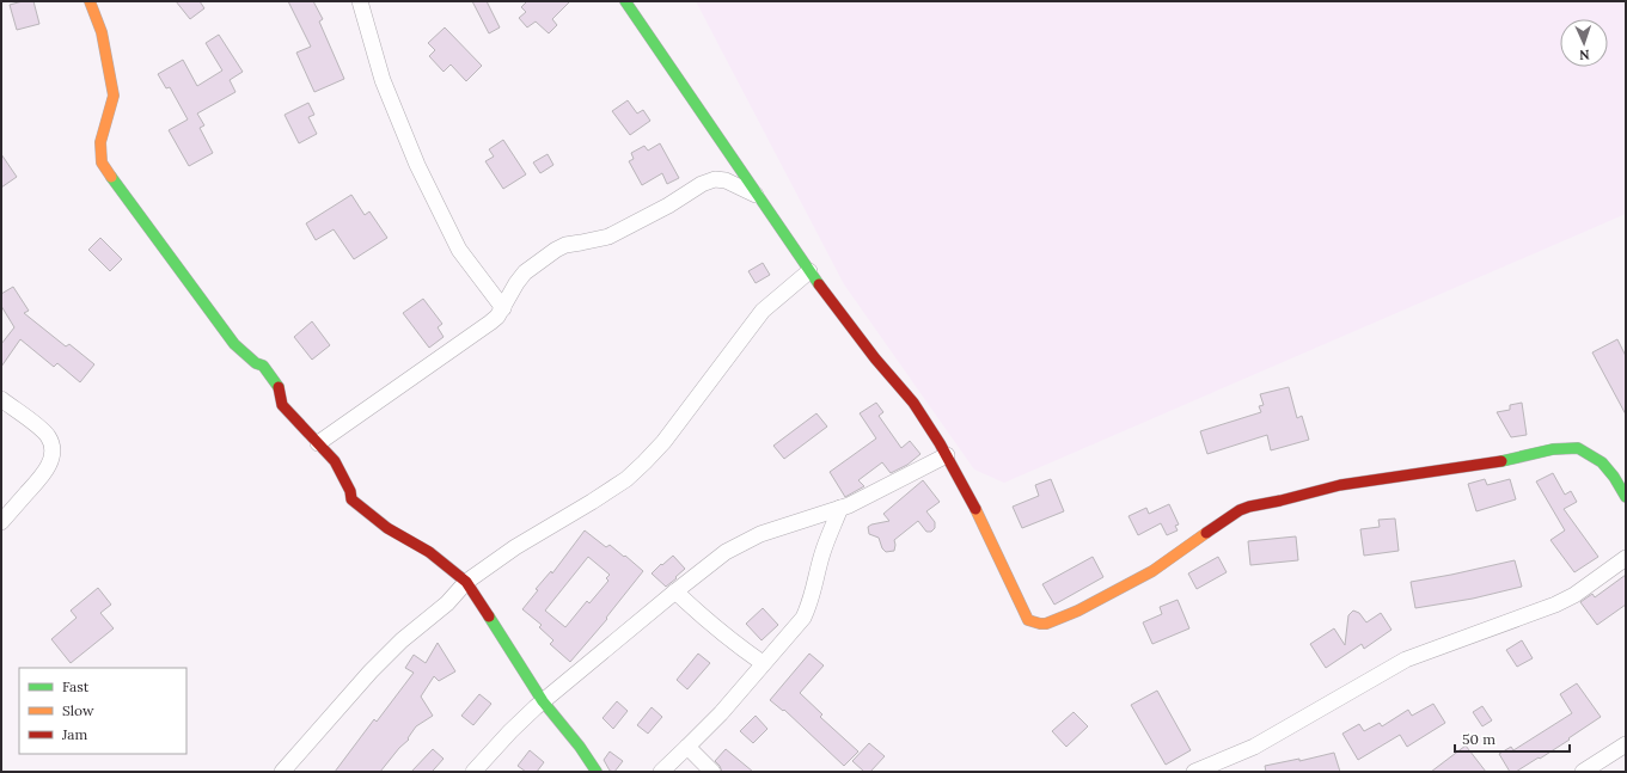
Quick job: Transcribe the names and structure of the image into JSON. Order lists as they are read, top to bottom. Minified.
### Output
{"legend":["Fast","Slow","Jam"],"scale_bar":"50 m","north":"bottom"}
